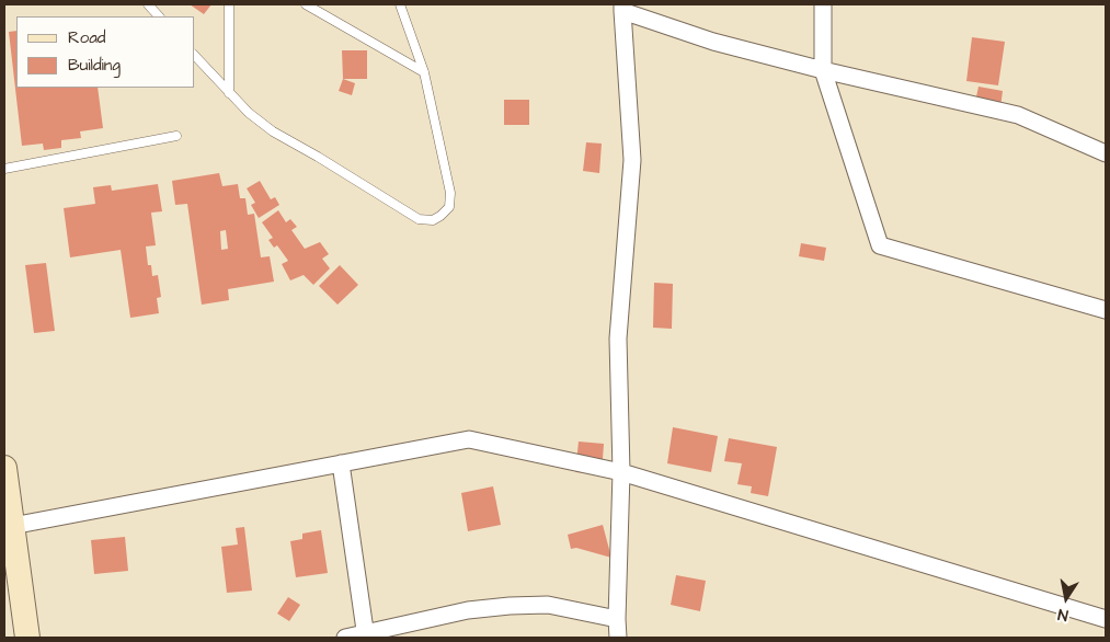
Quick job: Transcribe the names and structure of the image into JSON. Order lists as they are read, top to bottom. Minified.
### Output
{"legend":["Road","Building"],"north":"bottom"}
